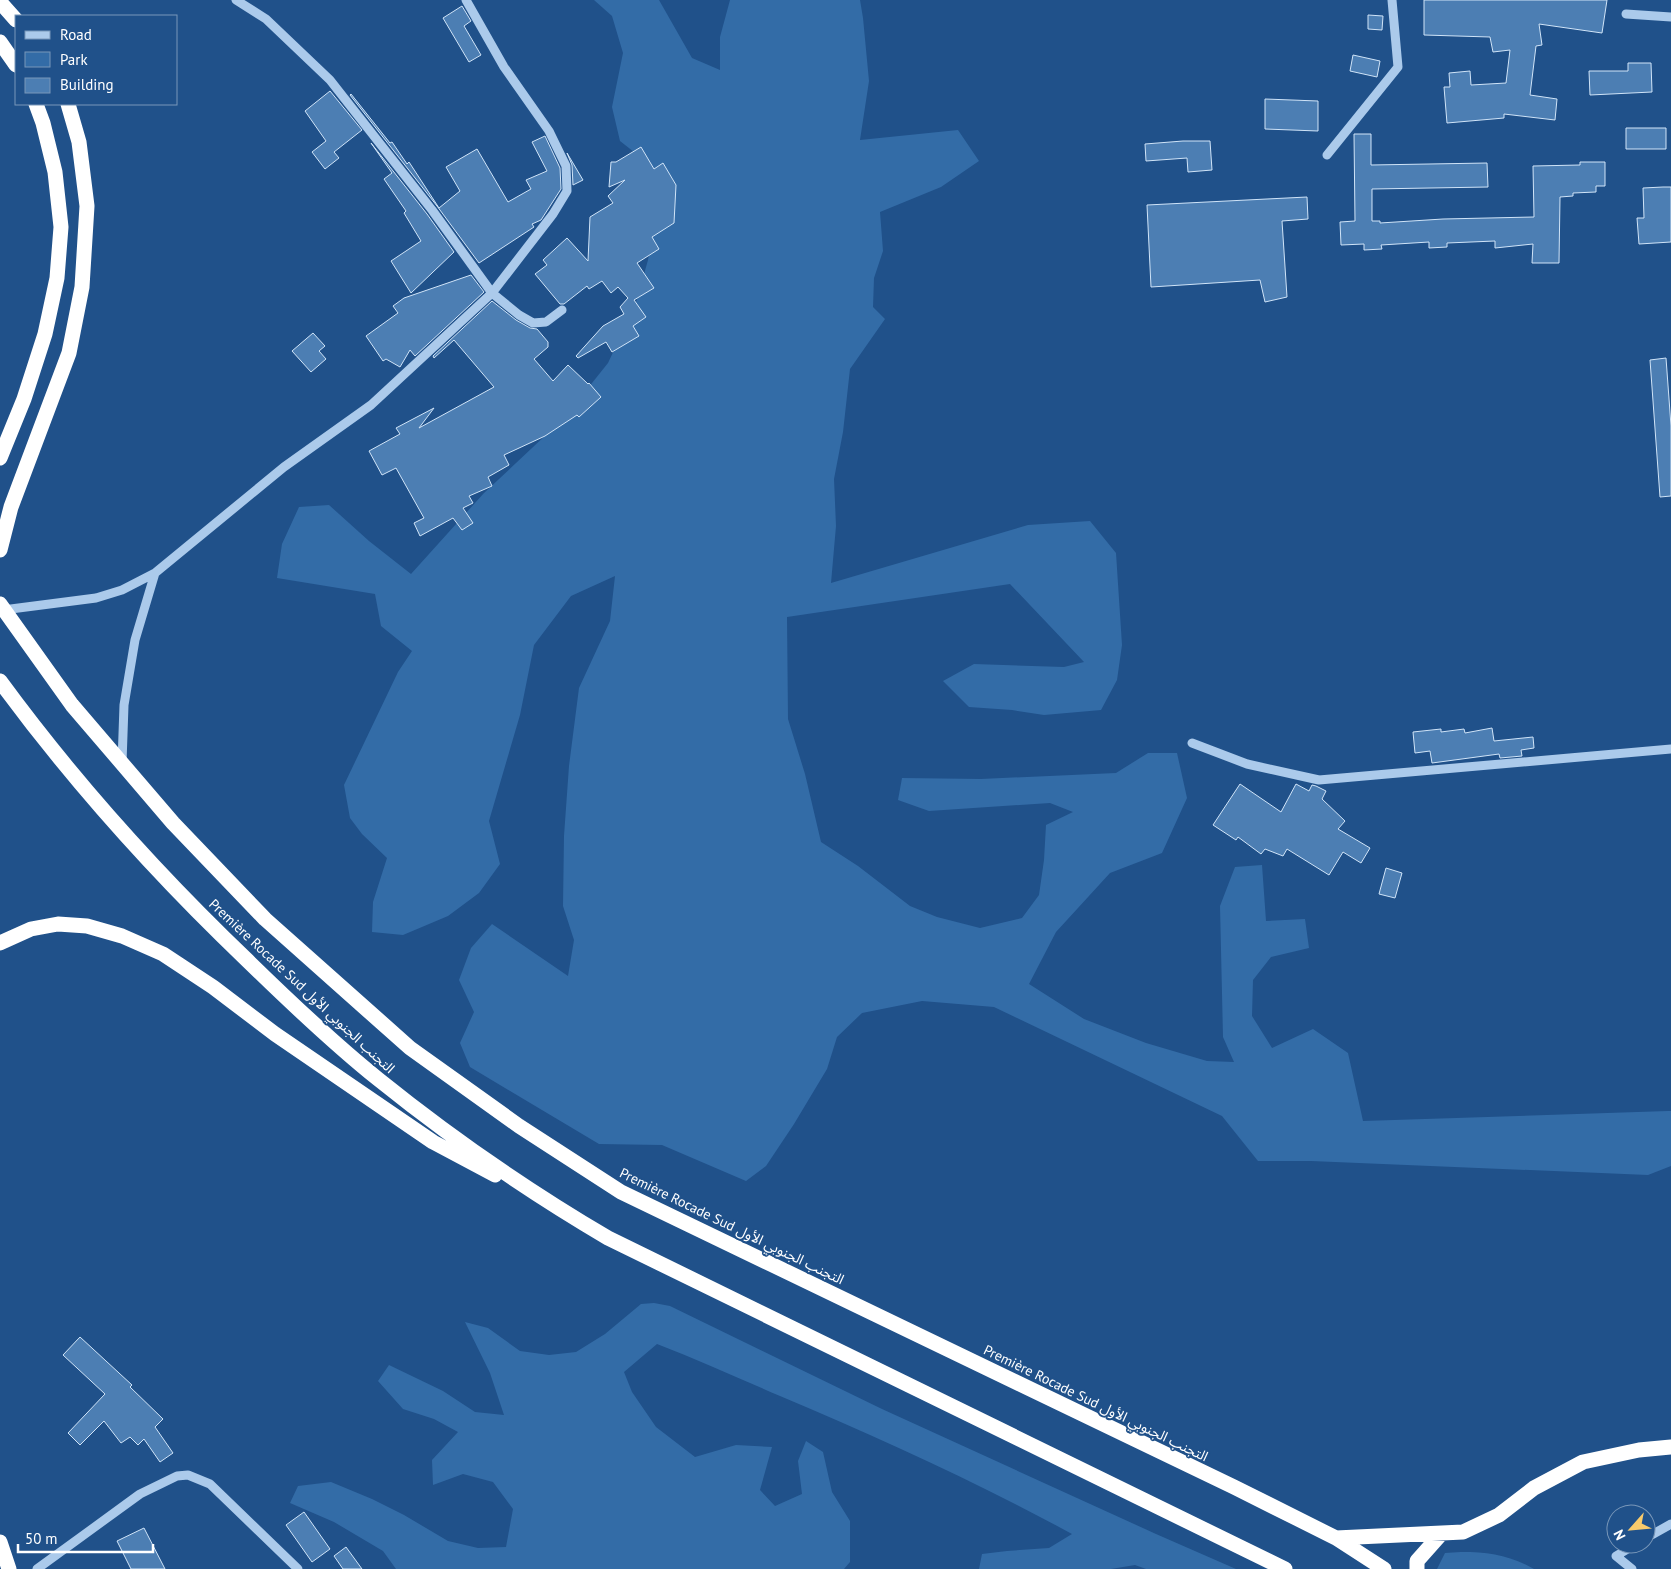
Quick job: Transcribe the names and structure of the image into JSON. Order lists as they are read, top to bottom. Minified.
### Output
{"streets":{"highway":["Première Rocade Sud التجنب الجنوبي الأول"]},"legend":["Road","Park","Building"],"scale_bar":"50 m","north":"bottom left"}
